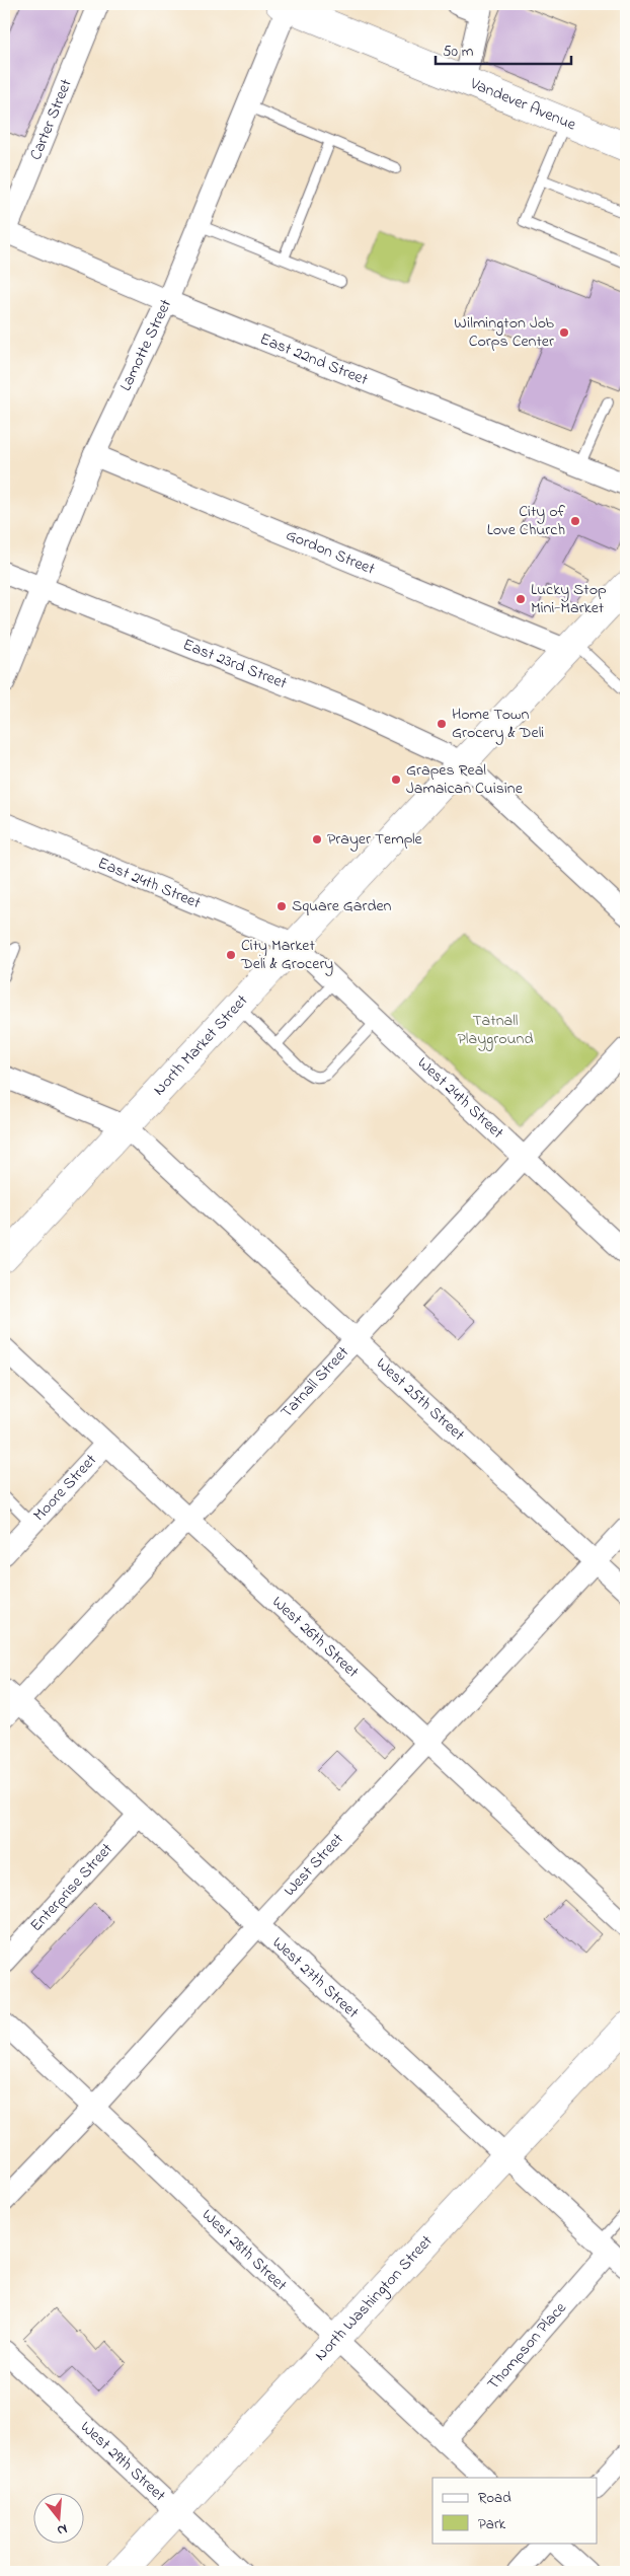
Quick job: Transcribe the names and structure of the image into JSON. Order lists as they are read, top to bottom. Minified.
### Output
{"streets":{"main road":["Vandever Avenue","North Market Street","North Washington Street"],"street":["Carter Street","Lamotte Street","East 22nd Street","Gordon Street","East 23rd Street","East 24th Street","West 24th Street","Tatnall Street","West 25th Street","Moore Street","West 26th Street","West Street","Enterprise Street","West 27th Street","West 28th Street","Thompson Place","West 29th Street"]},"crossings":[["Vandever Avenue","Lamotte Street"],["Carter Street","East 22nd Street"],["Lamotte Street","East 22nd Street"],["Lamotte Street","Gordon Street"],["Lamotte Street","East 23rd Street"],["Gordon Street","North Market Street"],["East 23rd Street","North Market Street"],["East 24th Street","North Market Street"],["East 24th Street","West 24th Street"],["North Market Street","West 24th Street"],["North Market Street","West 25th Street"],["West 24th Street","Tatnall Street"],["Tatnall Street","West 25th Street"],["Tatnall Street","West 26th Street"],["Tatnall Street","West 27th Street"],["West 25th Street","West Street"],["Moore Street","West 26th Street"],["West 26th Street","West Street"],["West Street","West 27th Street"],["West Street","West 28th Street"],["Enterprise Street","West 27th Street"],["West 27th Street","North Washington Street"],["West 27th Street","Thompson Place"],["West 28th Street","North Washington Street"],["West 28th Street","Thompson Place"],["North Washington Street","West 29th Street"]],"parks":["Tatnall Playground"],"places":["Wilmington Job Corps Center","City of Love Church","Lucky Stop Mini-Market","Home Town Grocery & Deli","Grapes Real Jamaican Cuisine","Prayer Temple","Square Garden","City Market Deli & Grocery"],"legend":["Road","Park"],"scale_bar":"50 m","north":"bottom"}
